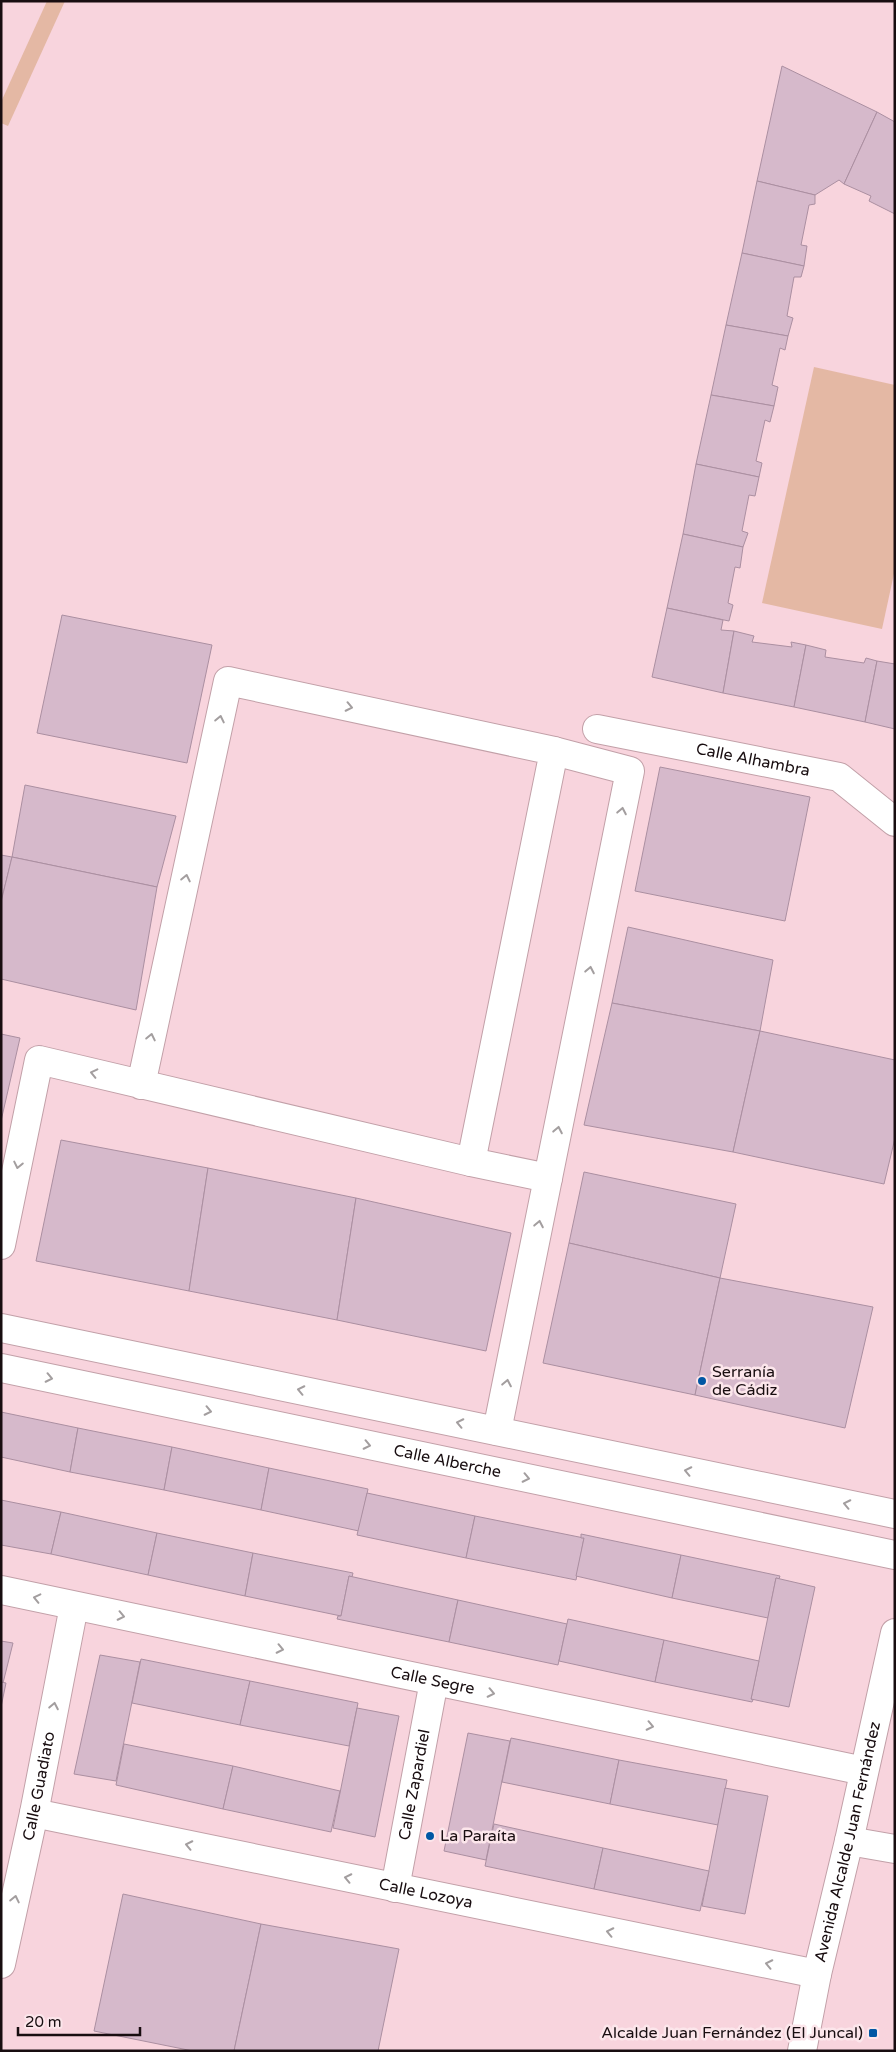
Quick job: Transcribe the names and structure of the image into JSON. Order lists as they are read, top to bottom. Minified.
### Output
{"streets":{"street":["Calle Alhambra","Calle Alberche","Calle Segre","Calle Zapardiel","Calle Guadiato","Avenida Alcalde Juan Fernández","Calle Lozoya"]},"crossings":[["Calle Segre","Calle Zapardiel"],["Calle Segre","Calle Guadiato"],["Calle Segre","Avenida Alcalde Juan Fernández"],["Calle Zapardiel","Calle Lozoya"],["Calle Guadiato","Calle Lozoya"],["Avenida Alcalde Juan Fernández","Calle Lozoya"]],"one_way":["Calle Segre","Calle Guadiato","Calle Lozoya"],"places":{"other":["Serranía de Cádiz","La Paraíta"],"transit":["Alcalde Juan Fernández (El Juncal)"]},"scale_bar":"20 m"}
